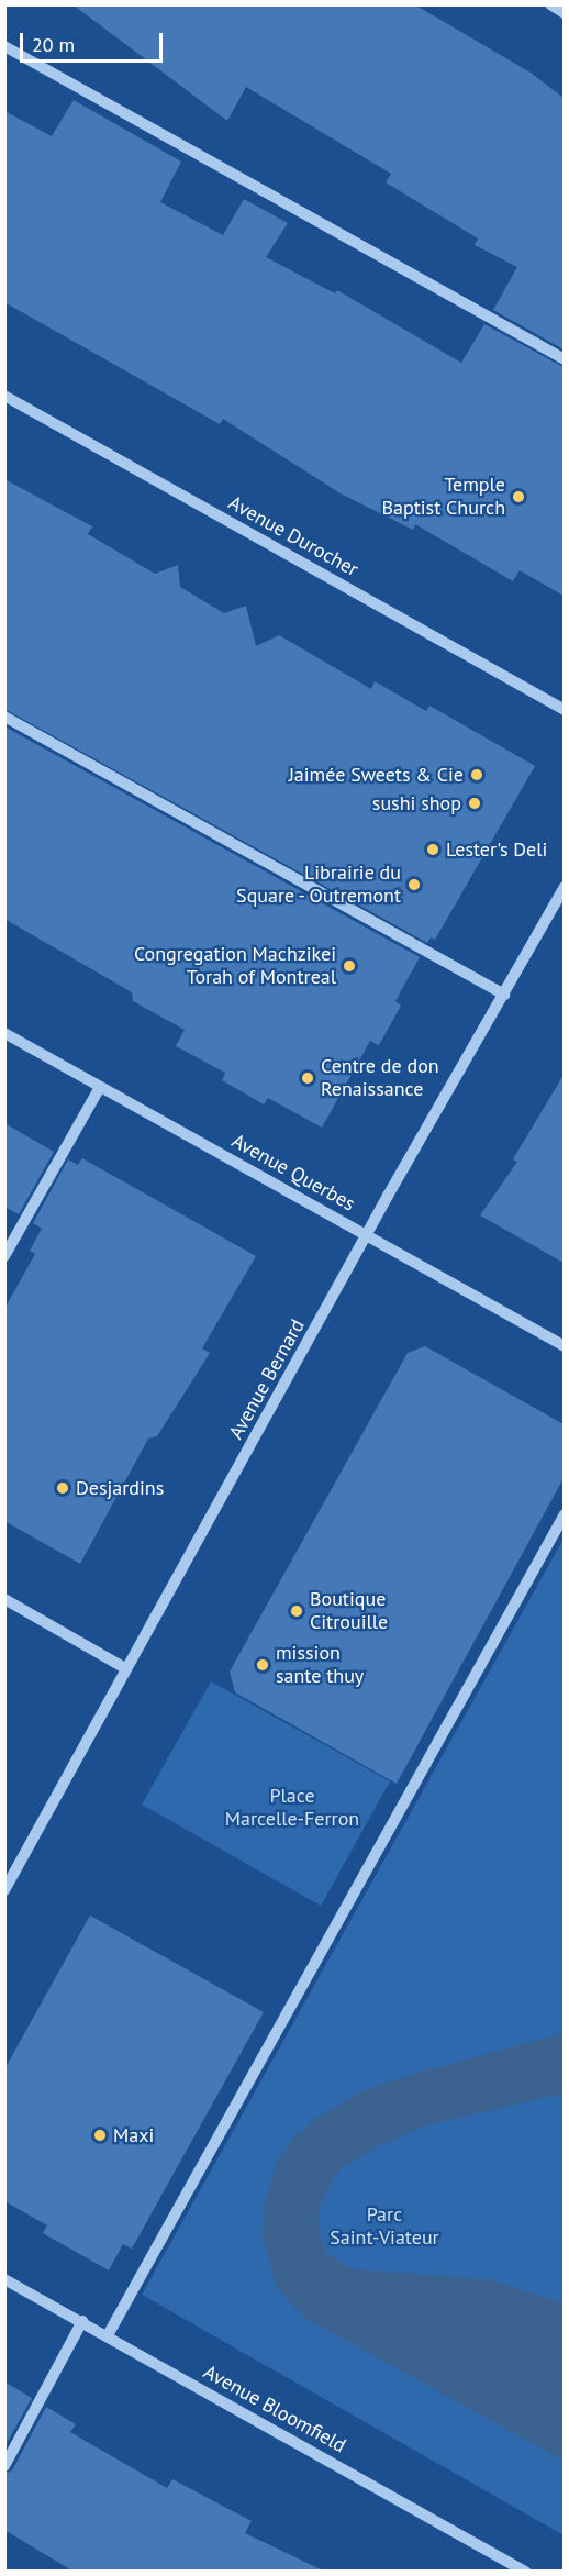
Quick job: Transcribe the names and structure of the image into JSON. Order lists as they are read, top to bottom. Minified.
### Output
{"streets":{"street":["Avenue Durocher","Avenue Querbes","Avenue Bernard","Avenue Bloomfield"]},"crossings":[["Avenue Querbes","Avenue Bernard"]],"parks":["Place Marcelle-Ferron","Parc Saint-Viateur"],"places":["Temple Baptist Church","Jaimée Sweets & Cie","sushi shop","Lester's Deli","Librairie du Square - Outremont","Congregation Machzikei Torah of Montreal","Centre de don Renaissance","Desjardins","Boutique Citrouille","mission sante thuy","Maxi"],"scale_bar":"20 m"}
